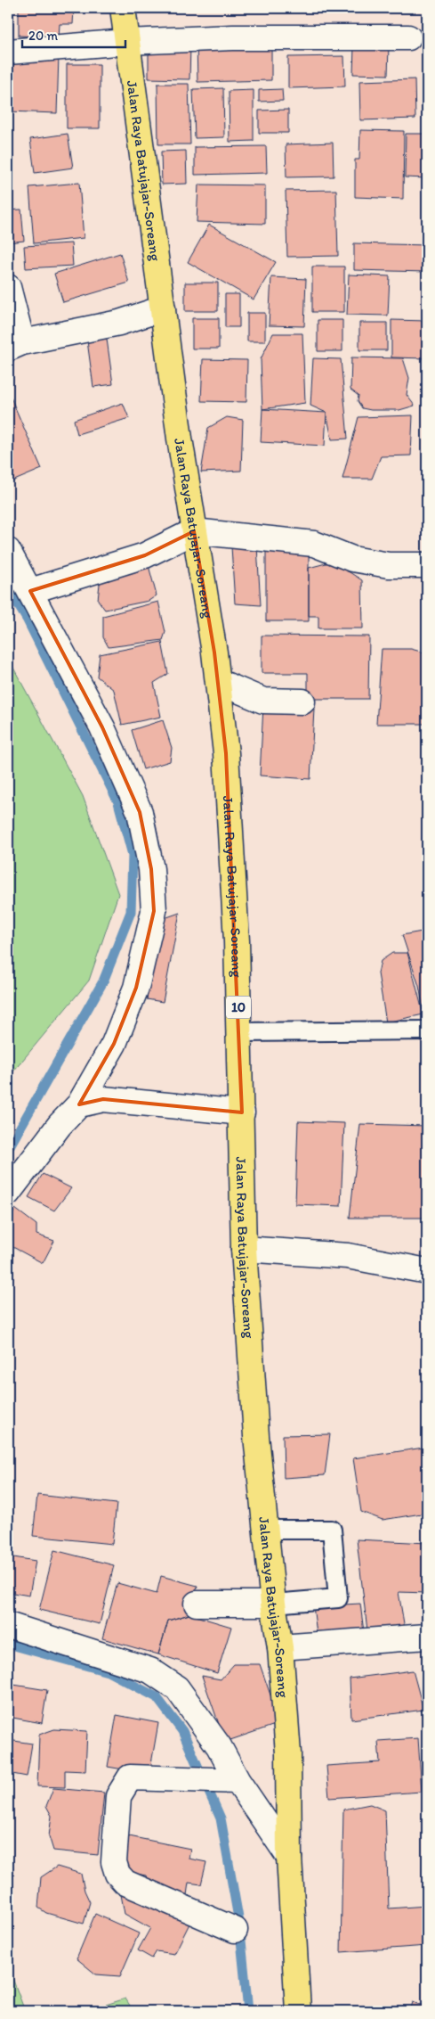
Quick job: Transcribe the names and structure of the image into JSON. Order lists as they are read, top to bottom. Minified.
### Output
{"streets":{"highway":["Jalan Raya Batujajar-Soreang","10"]},"scale_bar":"20 m"}
